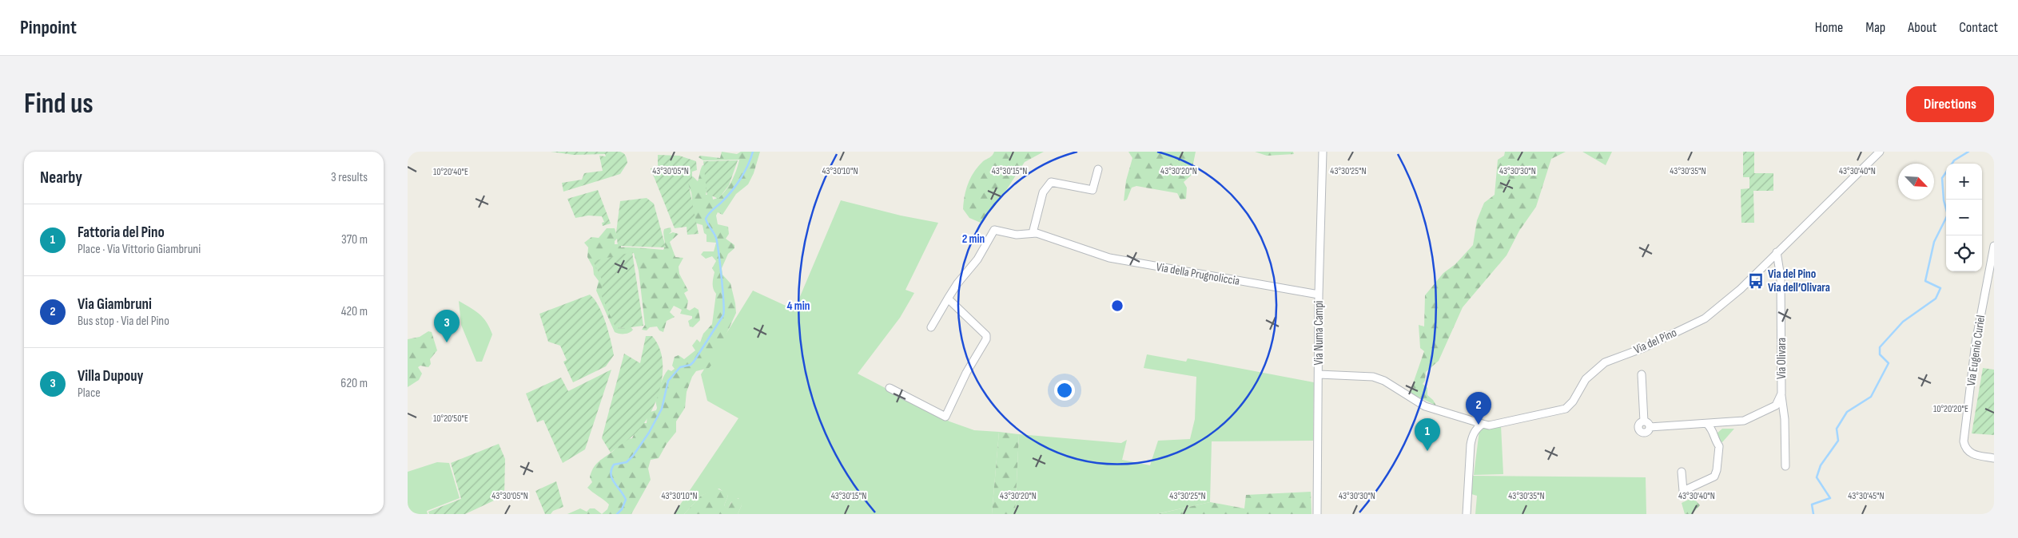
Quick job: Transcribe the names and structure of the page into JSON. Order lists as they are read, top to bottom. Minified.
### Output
{"streets":{"street":["Via della Prugnoliccia","Via Numa Campi","Via del Pino","Via Eugenio Curiel","Via Olivara"]},"crossings":[["Via della Prugnoliccia","Via Numa Campi"],["Via del Pino","Via Olivara"]],"places":{"bus stop":["Via del Pino Via dell’Olivara"]},"north":"bottom right","page":{"header":"Pinpoint","nav":["Home","Map","About","Contact"],"buttons":"Directions","title":"Find us","heading":["Nearby","3 results"],"map_buttons":["+","−"],"list":[{"mark":"1","name":"Fattoria del Pino","note":"Place · Via Vittorio Giambruni","value":"370 m"},{"mark":"2","name":"Via Giambruni","note":"Bus stop · Via del Pino","value":"420 m"},{"mark":"3","name":"Villa Dupouy","note":"Place","value":"620 m"}],"pins":["3","2","1"]},"coordinates":["43°30'05\"N","43°30'10\"N","43°30'20\"N","43°30'40\"N","43°30'15\"N","43°30'25\"N","43°30'30\"N","43°30'35\"N","10°20'40\"E","10°20'20\"E","10°20'50\"E","43°30'45\"N"],"rings":["2 min","4 min"]}
